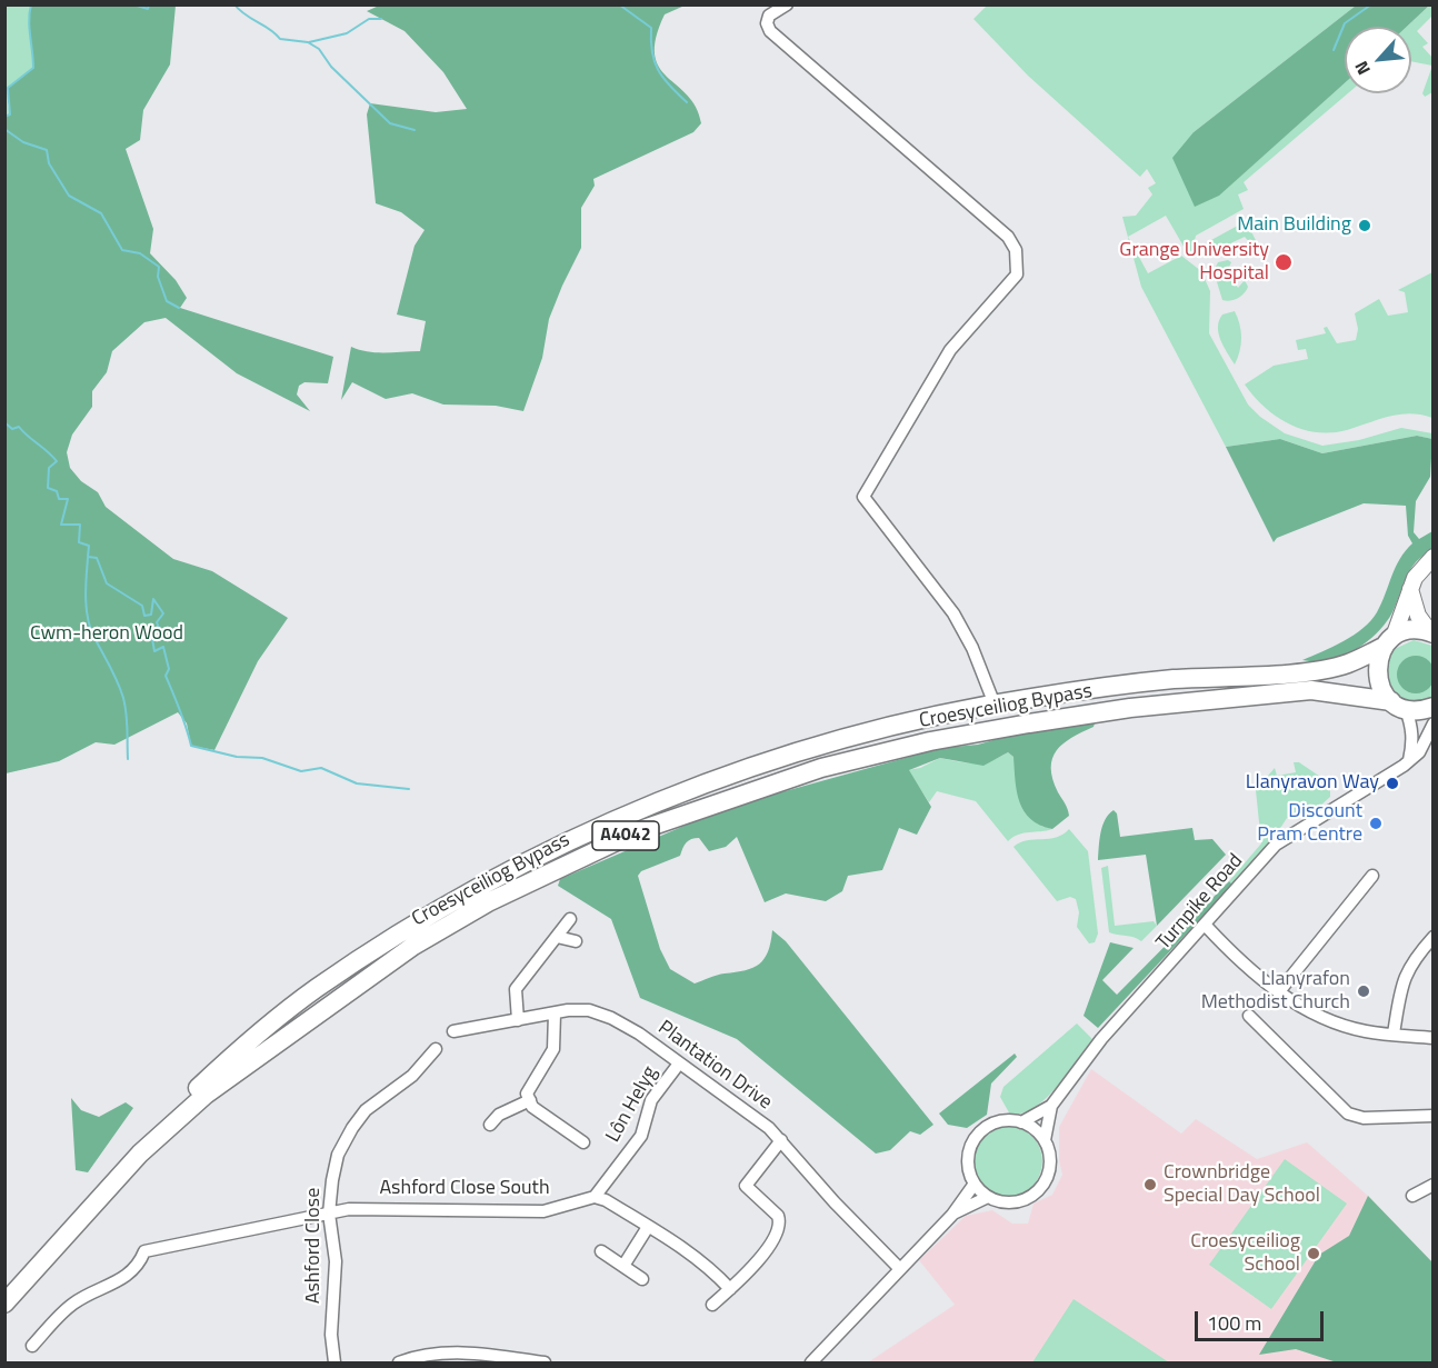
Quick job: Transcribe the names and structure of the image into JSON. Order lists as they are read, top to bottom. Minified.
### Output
{"streets":{"highway":["Croesyceiliog Bypass","A4042"],"street":["Turnpike Road","Plantation Drive","Lôn Helyg","Ashford Close South","Ashford Close"]},"crossings":[["Plantation Drive","Lôn Helyg"],["Lôn Helyg","Ashford Close South"],["Ashford Close South","Ashford Close"]],"parks":["Cwm-heron Wood"],"places":["Main Building","Grange University Hospital","Llanyravon Way","Discount Pram Centre","Llanyrafon Methodist Church","Crownbridge Special Day School","Croesyceiliog School"],"scale_bar":"100 m","north":"bottom left"}
